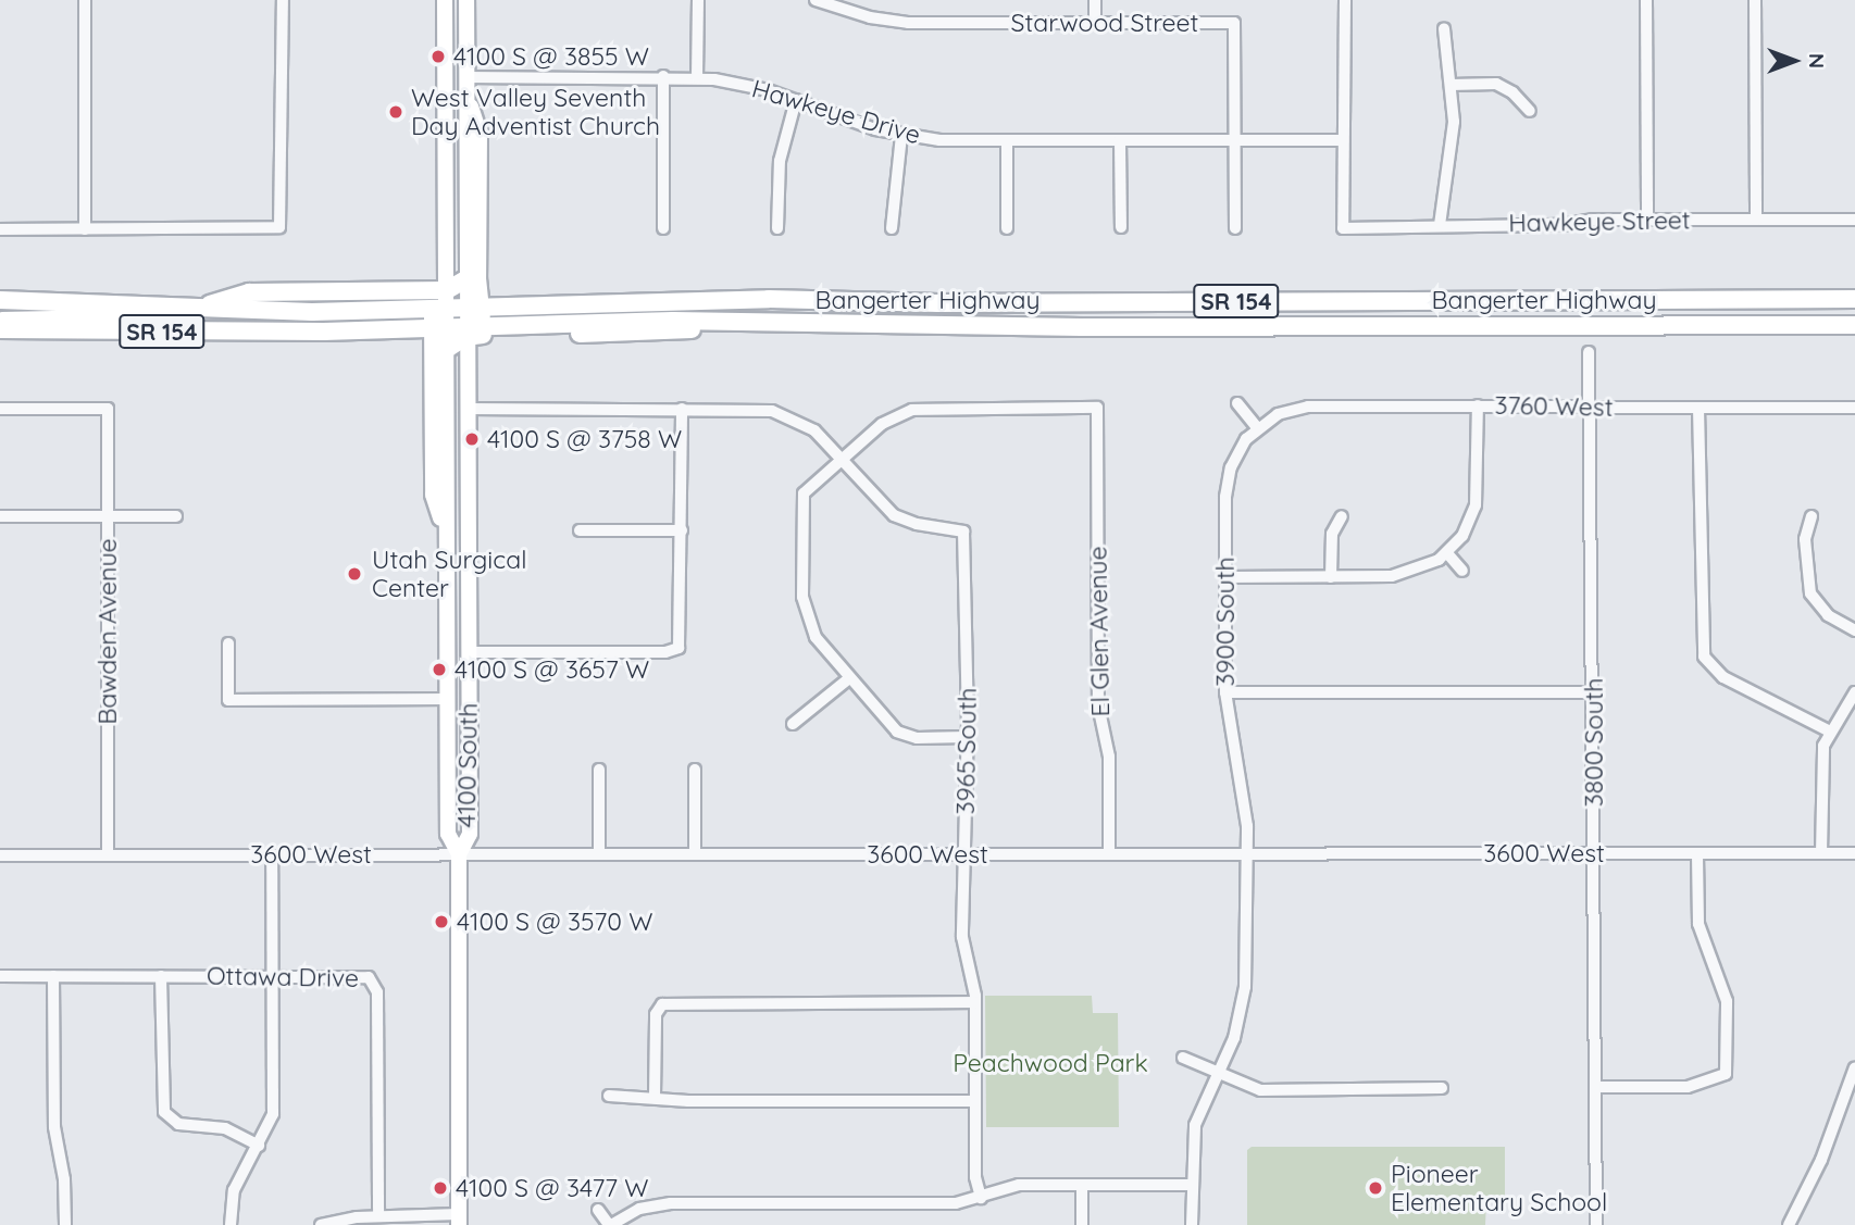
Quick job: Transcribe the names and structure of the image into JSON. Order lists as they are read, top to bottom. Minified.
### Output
{"streets":{"highway":["Bangerter Highway","SR 154"],"main road":["4100 South"],"street":["Starwood Street","Hawkeye Drive","Hawkeye Street","3760 West","3900 South","Bawden Avenue","El Glen Avenue","3800 South","3965 South","3600 West","Ottawa Drive"]},"crossings":[["Starwood Street","Hawkeye Drive"],["Hawkeye Drive","Hawkeye Street"],["Hawkeye Drive","4100 South"],["Bangerter Highway","4100 South"],["3760 West","3900 South"],["3760 West","3800 South"],["3900 South","3600 West"],["Bawden Avenue","3600 West"],["El Glen Avenue","3965 South"],["El Glen Avenue","3600 West"],["3800 South","3600 West"],["3965 South","3600 West"],["4100 South","3600 West"]],"parks":["Peachwood Park"],"places":["4100 S @ 3855 W","West Valley Seventh Day Adventist Church","4100 S @ 3758 W","Utah Surgical Center","4100 S @ 3657 W","4100 S @ 3570 W","4100 S @ 3477 W","Pioneer Elementary School"],"north":"right"}
